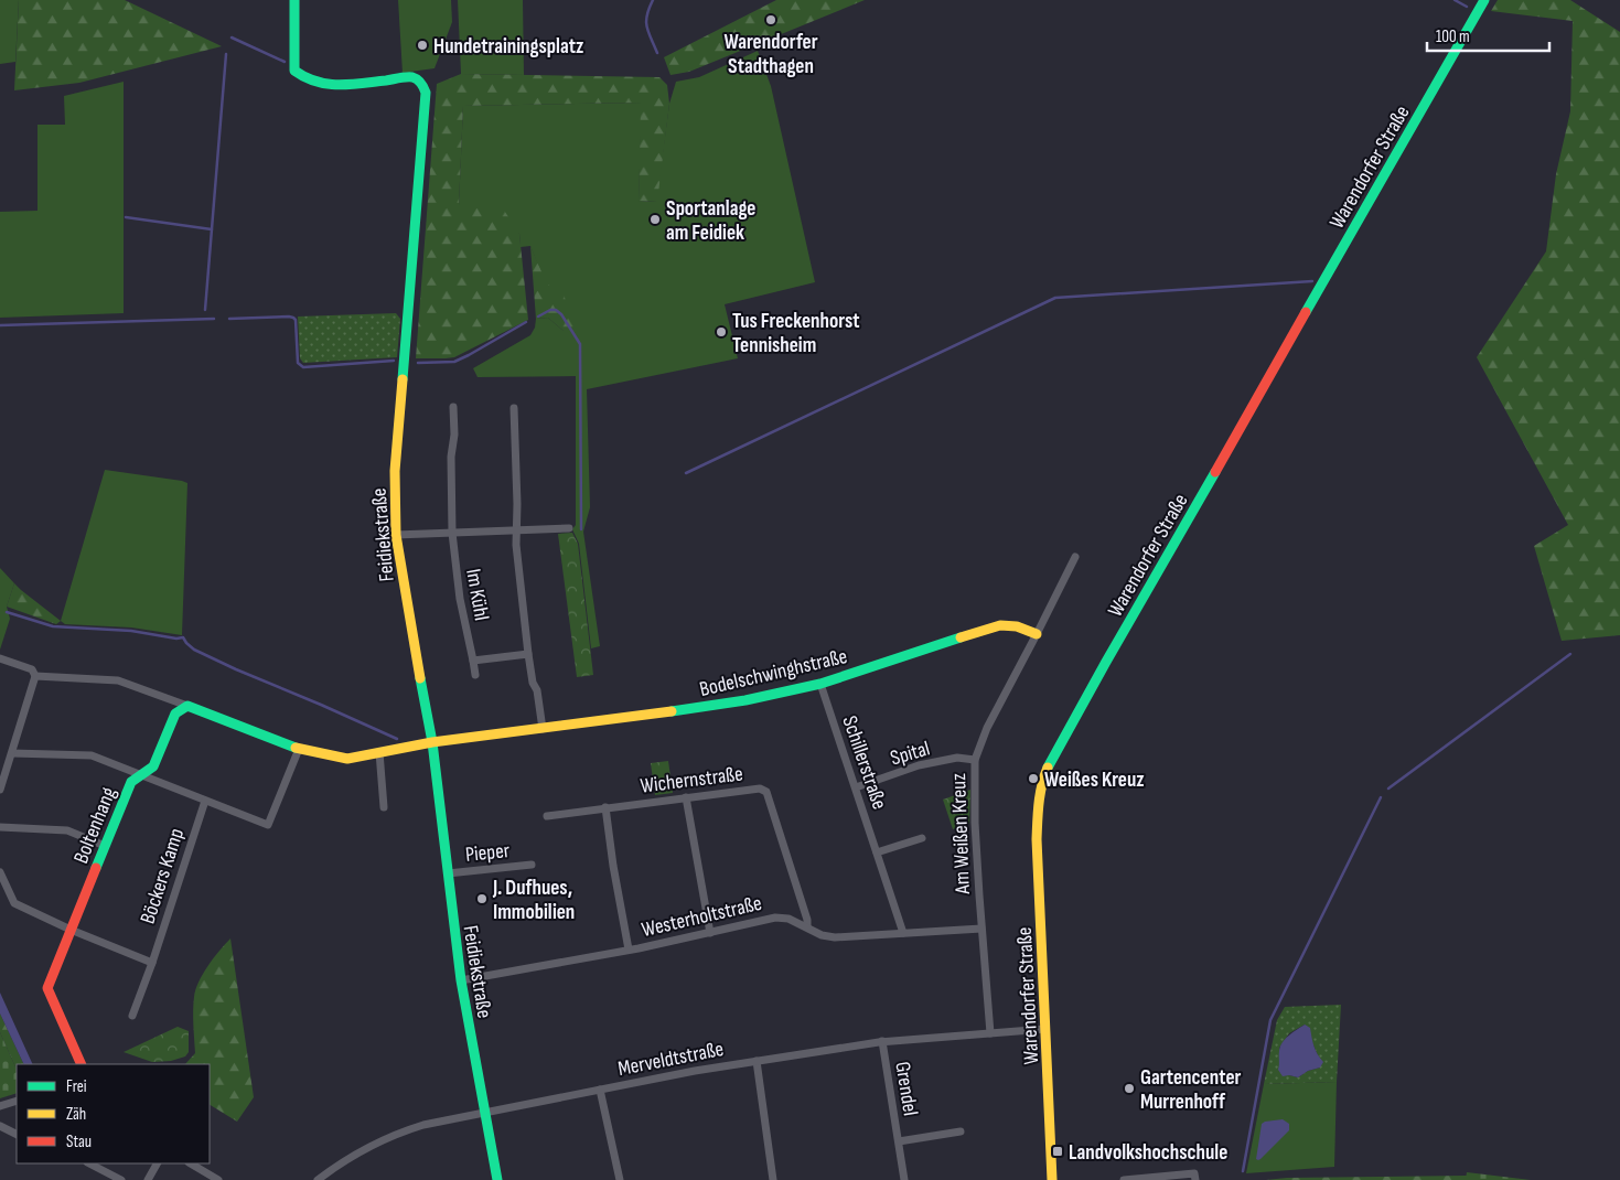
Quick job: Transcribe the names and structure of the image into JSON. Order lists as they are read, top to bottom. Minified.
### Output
{"streets":{"street":["Warendorfer Straße","Feidiekstraße","Im Kühl","Bodelschwinghstraße","Spital","Schillerstraße","Wichernstraße","Boltenhang","Am Weißen Kreuz","Pieper","Böckers Kamp","Westerholtstraße","Merveldtstraße","Grendel"]},"crossings":[["Warendorfer Straße","Merveldtstraße"],["Feidiekstraße","Bodelschwinghstraße"],["Feidiekstraße","Pieper"],["Feidiekstraße","Westerholtstraße"],["Feidiekstraße","Merveldtstraße"],["Im Kühl","Bodelschwinghstraße"],["Bodelschwinghstraße","Schillerstraße"],["Bodelschwinghstraße","Am Weißen Kreuz"],["Spital","Schillerstraße"],["Spital","Am Weißen Kreuz"],["Schillerstraße","Westerholtstraße"],["Wichernstraße","Westerholtstraße"],["Am Weißen Kreuz","Westerholtstraße"],["Am Weißen Kreuz","Merveldtstraße"],["Merveldtstraße","Grendel"]],"places":{"other":["Warendorfer Stadthagen","Hundetrainingsplatz","Sportanlage am Feidiek","Tus Freckenhorst Tennisheim","Weißes Kreuz","J. Dufhues, Immobilien","Gartencenter Murrenhoff"],"transit":["Landvolkshochschule"]},"legend":["Frei","Zäh","Stau"],"scale_bar":"100 m"}
